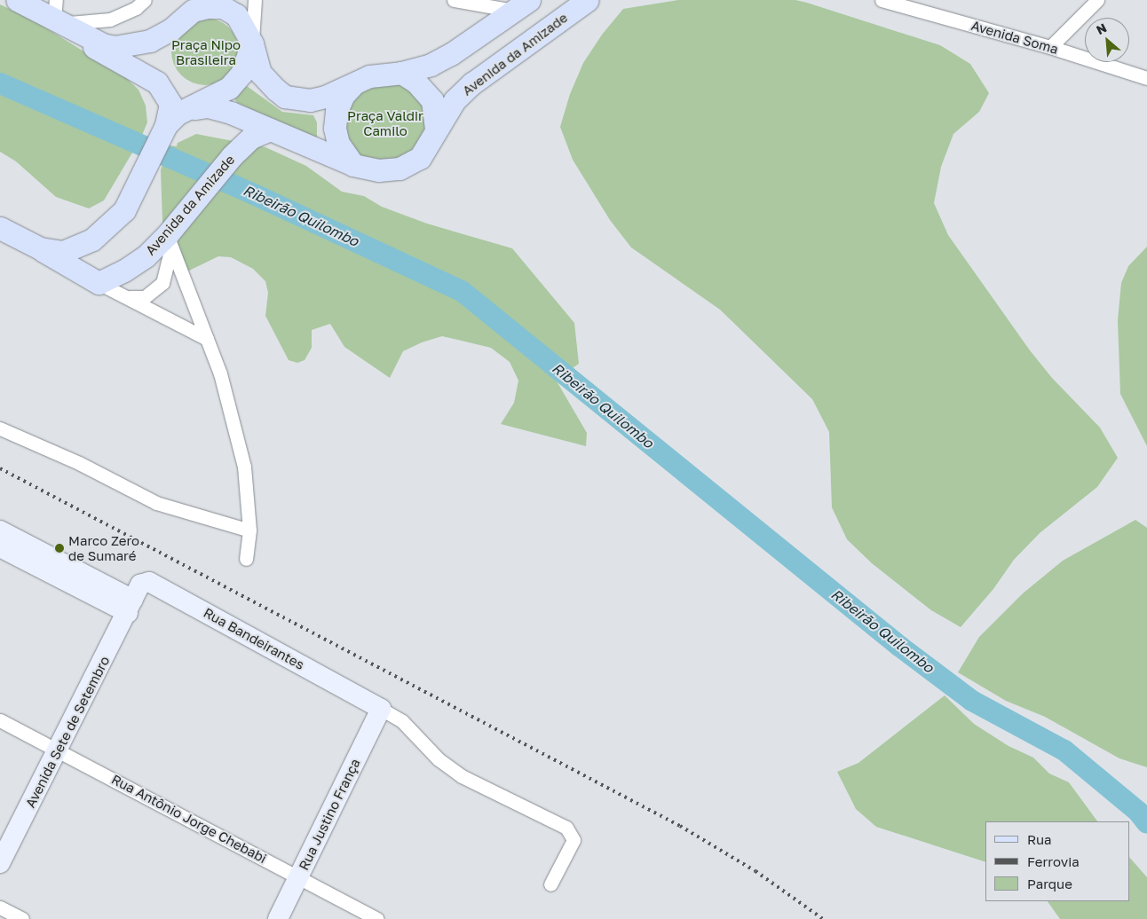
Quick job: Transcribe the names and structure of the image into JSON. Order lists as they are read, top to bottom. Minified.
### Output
{"streets":{"main road":["Avenida da Amizade"],"street":["Avenida Soma","Rua Bandeirantes","Avenida Sete de Setembro","Rua Justino França","Rua Antônio Jorge Chebabi"]},"crossings":[["Rua Bandeirantes","Avenida Sete de Setembro"],["Rua Bandeirantes","Rua Justino França"],["Avenida Sete de Setembro","Rua Antônio Jorge Chebabi"],["Rua Justino França","Rua Antônio Jorge Chebabi"]],"water":["Ribeirão Quilombo"],"parks":["Praça Nipo Brasileira","Praça Valdir Camilo"],"places":["Marco Zero de Sumaré"],"legend":["Rua","Ferrovia","Parque"],"north":"top left"}
